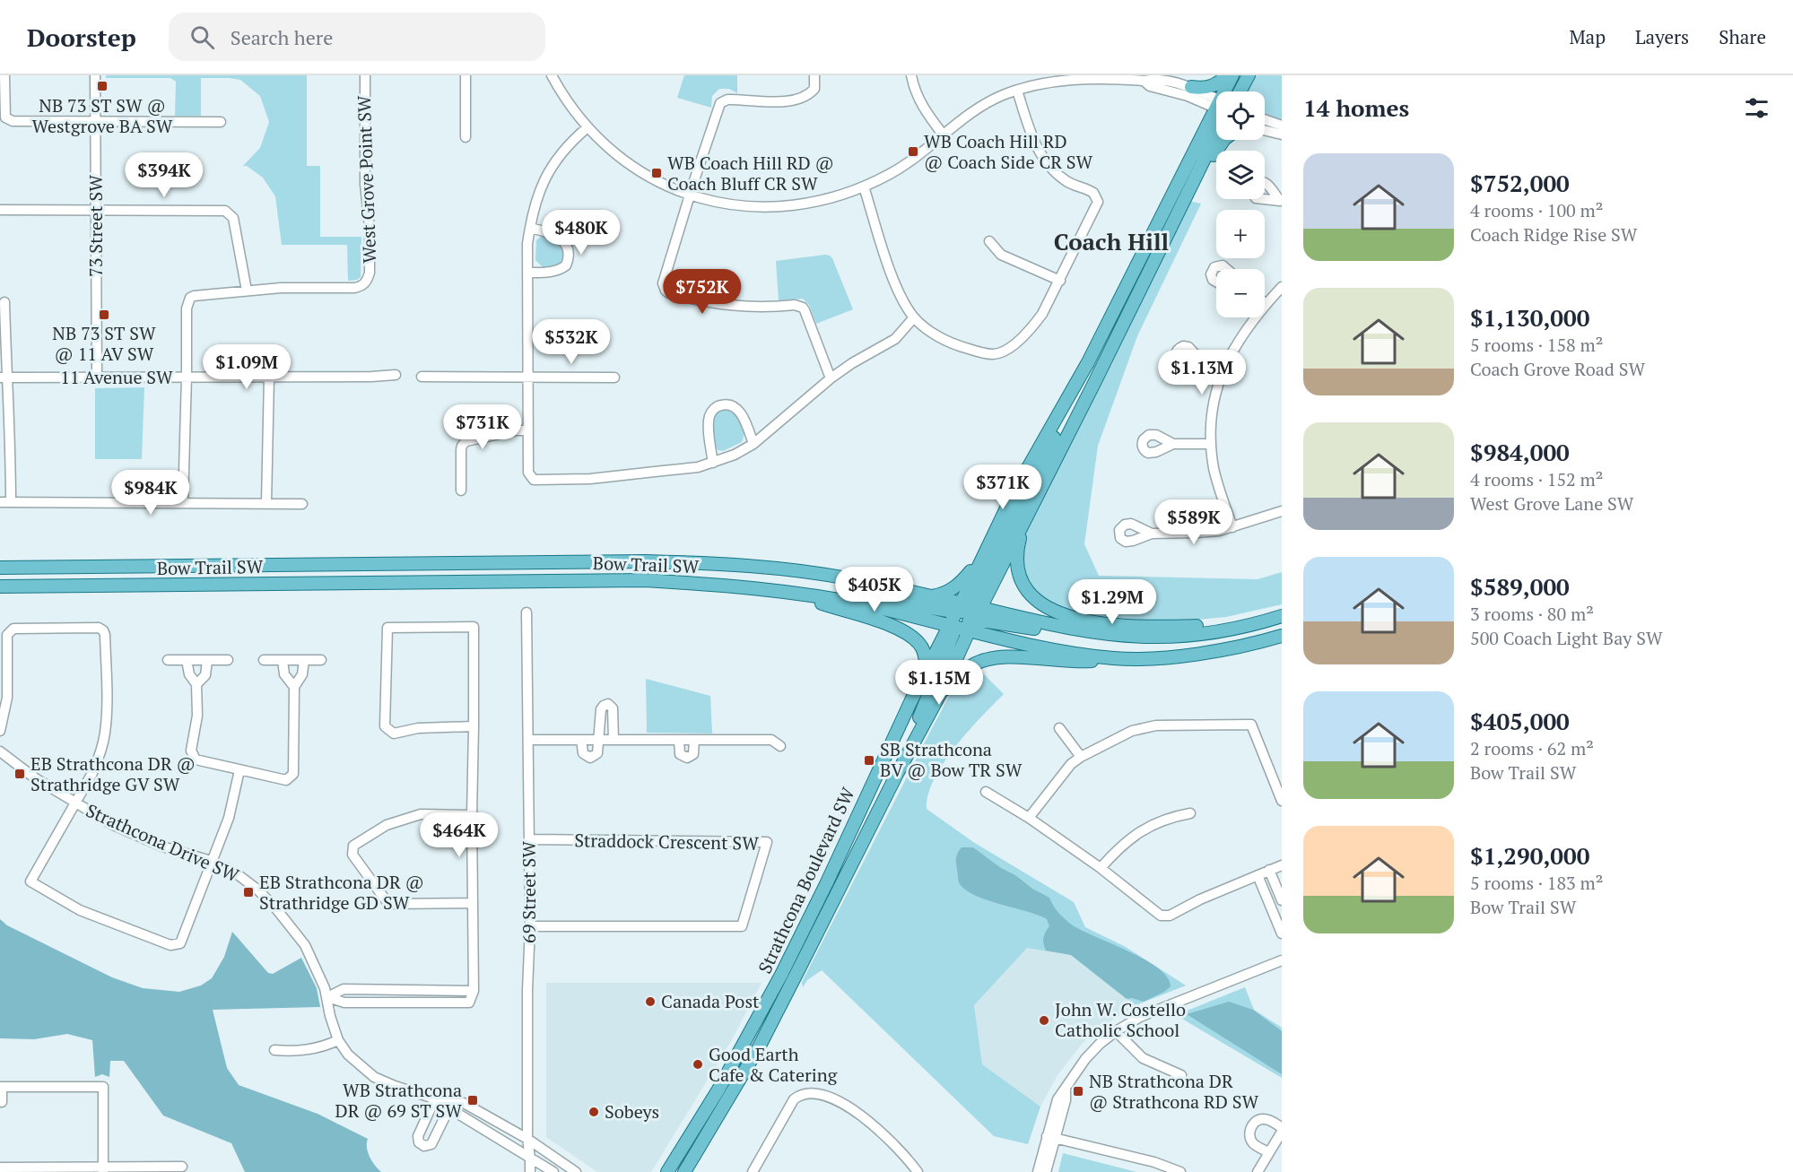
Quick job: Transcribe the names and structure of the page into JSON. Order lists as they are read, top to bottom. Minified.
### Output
{"streets":{"main road":["Bow Trail SW","Strathcona Boulevard SW"],"street":["West Grove Point SW","73 Street SW","11 Avenue SW","Straddock Crescent SW","Strathcona Drive SW","69 Street SW"]},"crossings":[["West Grove Point SW","11 Avenue SW"],["73 Street SW","11 Avenue SW"],["Bow Trail SW","Strathcona Boulevard SW"],["Straddock Crescent SW","69 Street SW"],["Strathcona Drive SW","69 Street SW"]],"districts":["Coach Hill"],"places":{"transit":["NB 73 ST SW @ Westgrove BA SW","WB Coach Hill RD @ Coach Side CR SW","WB Coach Hill RD @ Coach Bluff CR SW","NB 73 ST SW @ 11 AV SW","SB Strathcona BV @ Bow TR SW","EB Strathcona DR @ Strathridge GV SW","EB Strathcona DR @ Strathridge GD SW","NB Strathcona DR @ Strathcona RD SW","WB Strathcona DR @ 69 ST SW"],"other":["Canada Post","John W. Costello Catholic School","Good Earth Cafe & Catering","Sobeys"]},"page":{"header":"Doorstep","search":"Search here","nav":["Map","Layers","Share"],"heading":"14 homes","map_buttons":["+","−"],"list":[{"name":"$752,000","note":"4 rooms · 100 m² · Coach Ridge Rise SW"},{"name":"$1,130,000","note":"5 rooms · 158 m² · Coach Grove Road SW"},{"name":"$984,000","note":"4 rooms · 152 m² · West Grove Lane SW"},{"name":"$589,000","note":"3 rooms · 80 m² · 500 Coach Light Bay SW"},{"name":"$405,000","note":"2 rooms · 62 m² · Bow Trail SW"},{"name":"$1,290,000","note":"5 rooms · 183 m² · Bow Trail SW"}],"price":["$394K","$480K","$752K","$532K","$1.09M","$1.13M","$731K","$371K","$984K","$589K","$405K","$1.29M","$1.15M","$464K"]}}
